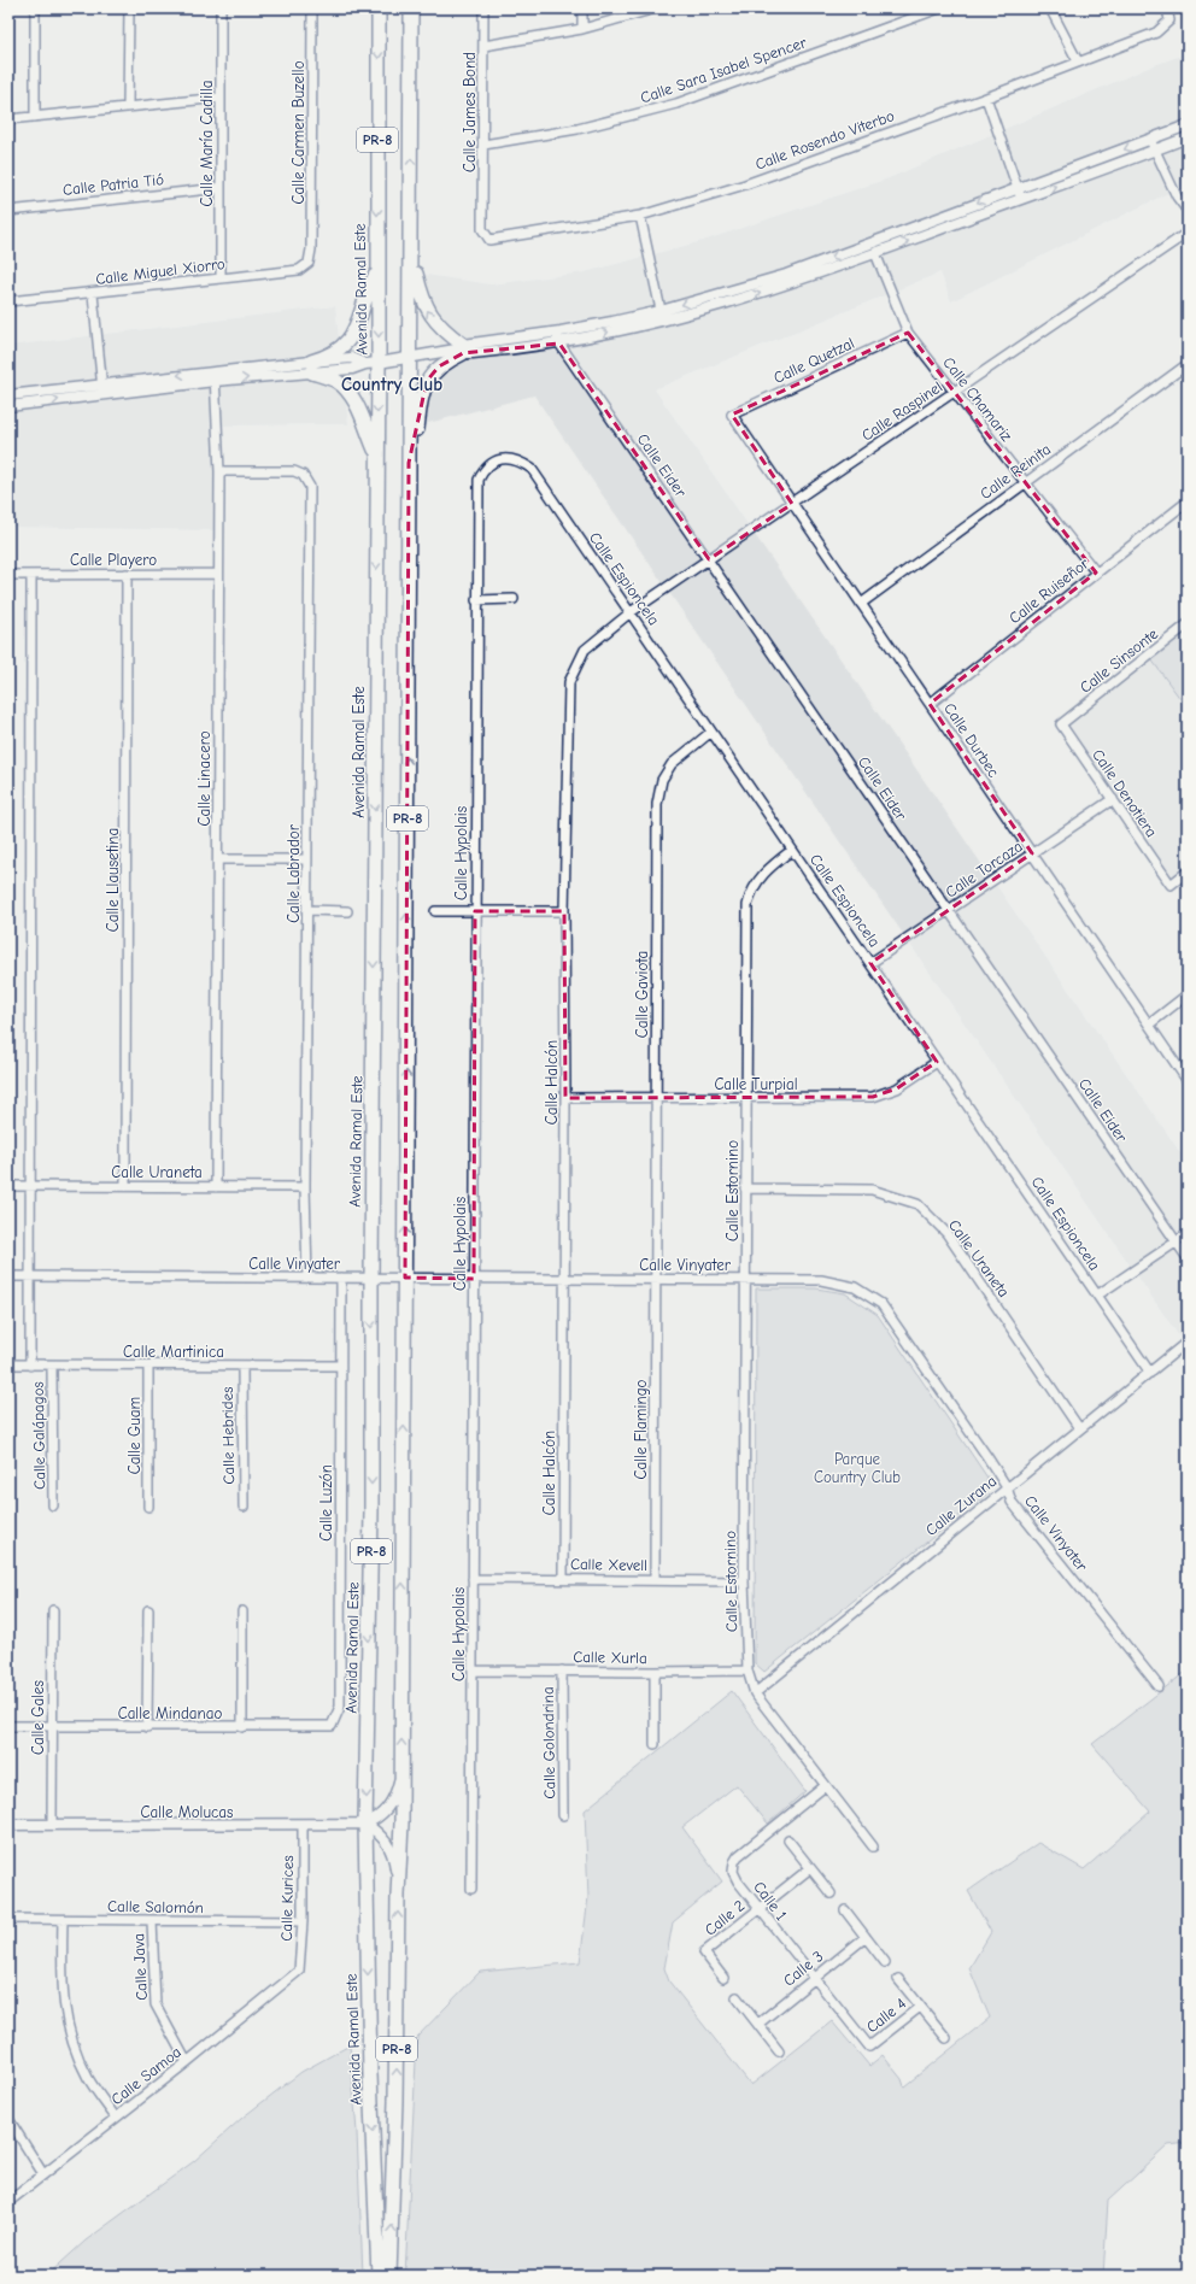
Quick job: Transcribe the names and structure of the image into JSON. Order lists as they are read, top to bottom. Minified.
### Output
{"streets":{"main road":["PR-8","Avenida Ramal Este"],"street":["Calle Sara Isabel Spencer","Calle James Bond","Calle Carmen Buzello","Calle Rosendo Viterbo","Calle María Cadilla","Calle Patria Tió","Calle Miguel Xiorro","Calle Quetzal","Calle Chamariz","Calle Raspinel","Calle Eider","Calle Reinita","Calle Playero","Calle Espioncela","Calle Ruiseñor","Calle Sinsonte","Calle Durbec","Calle Linacero","Calle Denotiera","Calle Hypolais","Calle Torcaza","Calle Labrador","Calle Llausetina","Calle Gaviota","Calle Halcón","Calle Turpial","Calle Uraneta","Calle Estornino","Calle Vinyater","Calle Martinica","Calle Flamingo","Calle Galápagos","Calle Guam","Calle Hebrides","Calle Luzón","Calle Zurana","Calle Xevell","Calle Xurla","Calle Mindanao","Calle Gales","Calle Golondrina","Calle Molucas","Calle Kurices","Calle 1","Calle Salomón","Calle 2","Calle Java","Calle 3","Calle 4","Calle Samoa"]},"crossings":[["Calle Sara Isabel Spencer","Calle James Bond"],["Calle James Bond","Calle Rosendo Viterbo"],["Calle Carmen Buzello","Calle Miguel Xiorro"],["PR-8","Calle Vinyater"],["Calle María Cadilla","Calle Patria Tió"],["Calle María Cadilla","Calle Miguel Xiorro"],["Avenida Ramal Este","Calle Vinyater"],["Avenida Ramal Este","Calle Molucas"],["Calle Quetzal","Calle Chamariz"],["Calle Quetzal","Calle Durbec"],["Calle Chamariz","Calle Raspinel"],["Calle Chamariz","Calle Reinita"],["Calle Chamariz","Calle Ruiseñor"],["Calle Raspinel","Calle Eider"],["Calle Raspinel","Calle Espioncela"],["Calle Raspinel","Calle Durbec"],["Calle Raspinel","Calle Halcón"],["Calle Eider","Calle Torcaza"],["Calle Reinita","Calle Durbec"],["Calle Playero","Calle Linacero"],["Calle Playero","Calle Llausetina"],["Calle Espioncela","Calle Hypolais"],["Calle Espioncela","Calle Torcaza"],["Calle Espioncela","Calle Gaviota"],["Calle Espioncela","Calle Halcón"],["Calle Espioncela","Calle Turpial"],["Calle Espioncela","Calle Estornino"],["Calle Espioncela","Calle Zurana"],["Calle Ruiseñor","Calle Durbec"],["Calle Sinsonte","Calle Denotiera"],["Calle Durbec","Calle Torcaza"],["Calle Linacero","Calle Labrador"],["Calle Linacero","Calle Uraneta"],["Calle Denotiera","Calle Torcaza"],["Calle Hypolais","Calle Vinyater"],["Calle Hypolais","Calle Xevell"],["Calle Hypolais","Calle Xurla"],["Calle Labrador","Calle Uraneta"],["Calle Labrador","Calle Vinyater"],["Calle Llausetina","Calle Uraneta"],["Calle Gaviota","Calle Turpial"],["Calle Gaviota","Calle Vinyater"],["Calle Gaviota","Calle Flamingo"],["Calle Halcón","Calle Turpial"],["Calle Halcón","Calle Vinyater"],["Calle Halcón","Calle Xevell"],["Calle Turpial","Calle Estornino"],["Calle Uraneta","Calle Estornino"],["Calle Uraneta","Calle Zurana"],["Calle Estornino","Calle Vinyater"],["Calle Estornino","Calle Zurana"],["Calle Estornino","Calle Xevell"],["Calle Estornino","Calle Xurla"],["Calle Estornino","Calle 1"],["Calle Vinyater","Calle Flamingo"],["Calle Vinyater","Calle Luzón"],["Calle Vinyater","Calle Zurana"],["Calle Martinica","Calle Galápagos"],["Calle Martinica","Calle Guam"],["Calle Martinica","Calle Hebrides"],["Calle Martinica","Calle Luzón"],["Calle Flamingo","Calle Xevell"],["Calle Luzón","Calle Mindanao"],["Calle Xurla","Calle Golondrina"],["Calle Mindanao","Calle Gales"],["Calle Gales","Calle Molucas"],["Calle Molucas","Calle Kurices"],["Calle Kurices","Calle Salomón"],["Calle Kurices","Calle Samoa"],["Calle 1","Calle 2"],["Calle 1","Calle 3"],["Calle 1","Calle 4"],["Calle Salomón","Calle Java"],["Calle Java","Calle Samoa"]],"districts":["Country Club"],"parks":["Parque Country Club"]}
